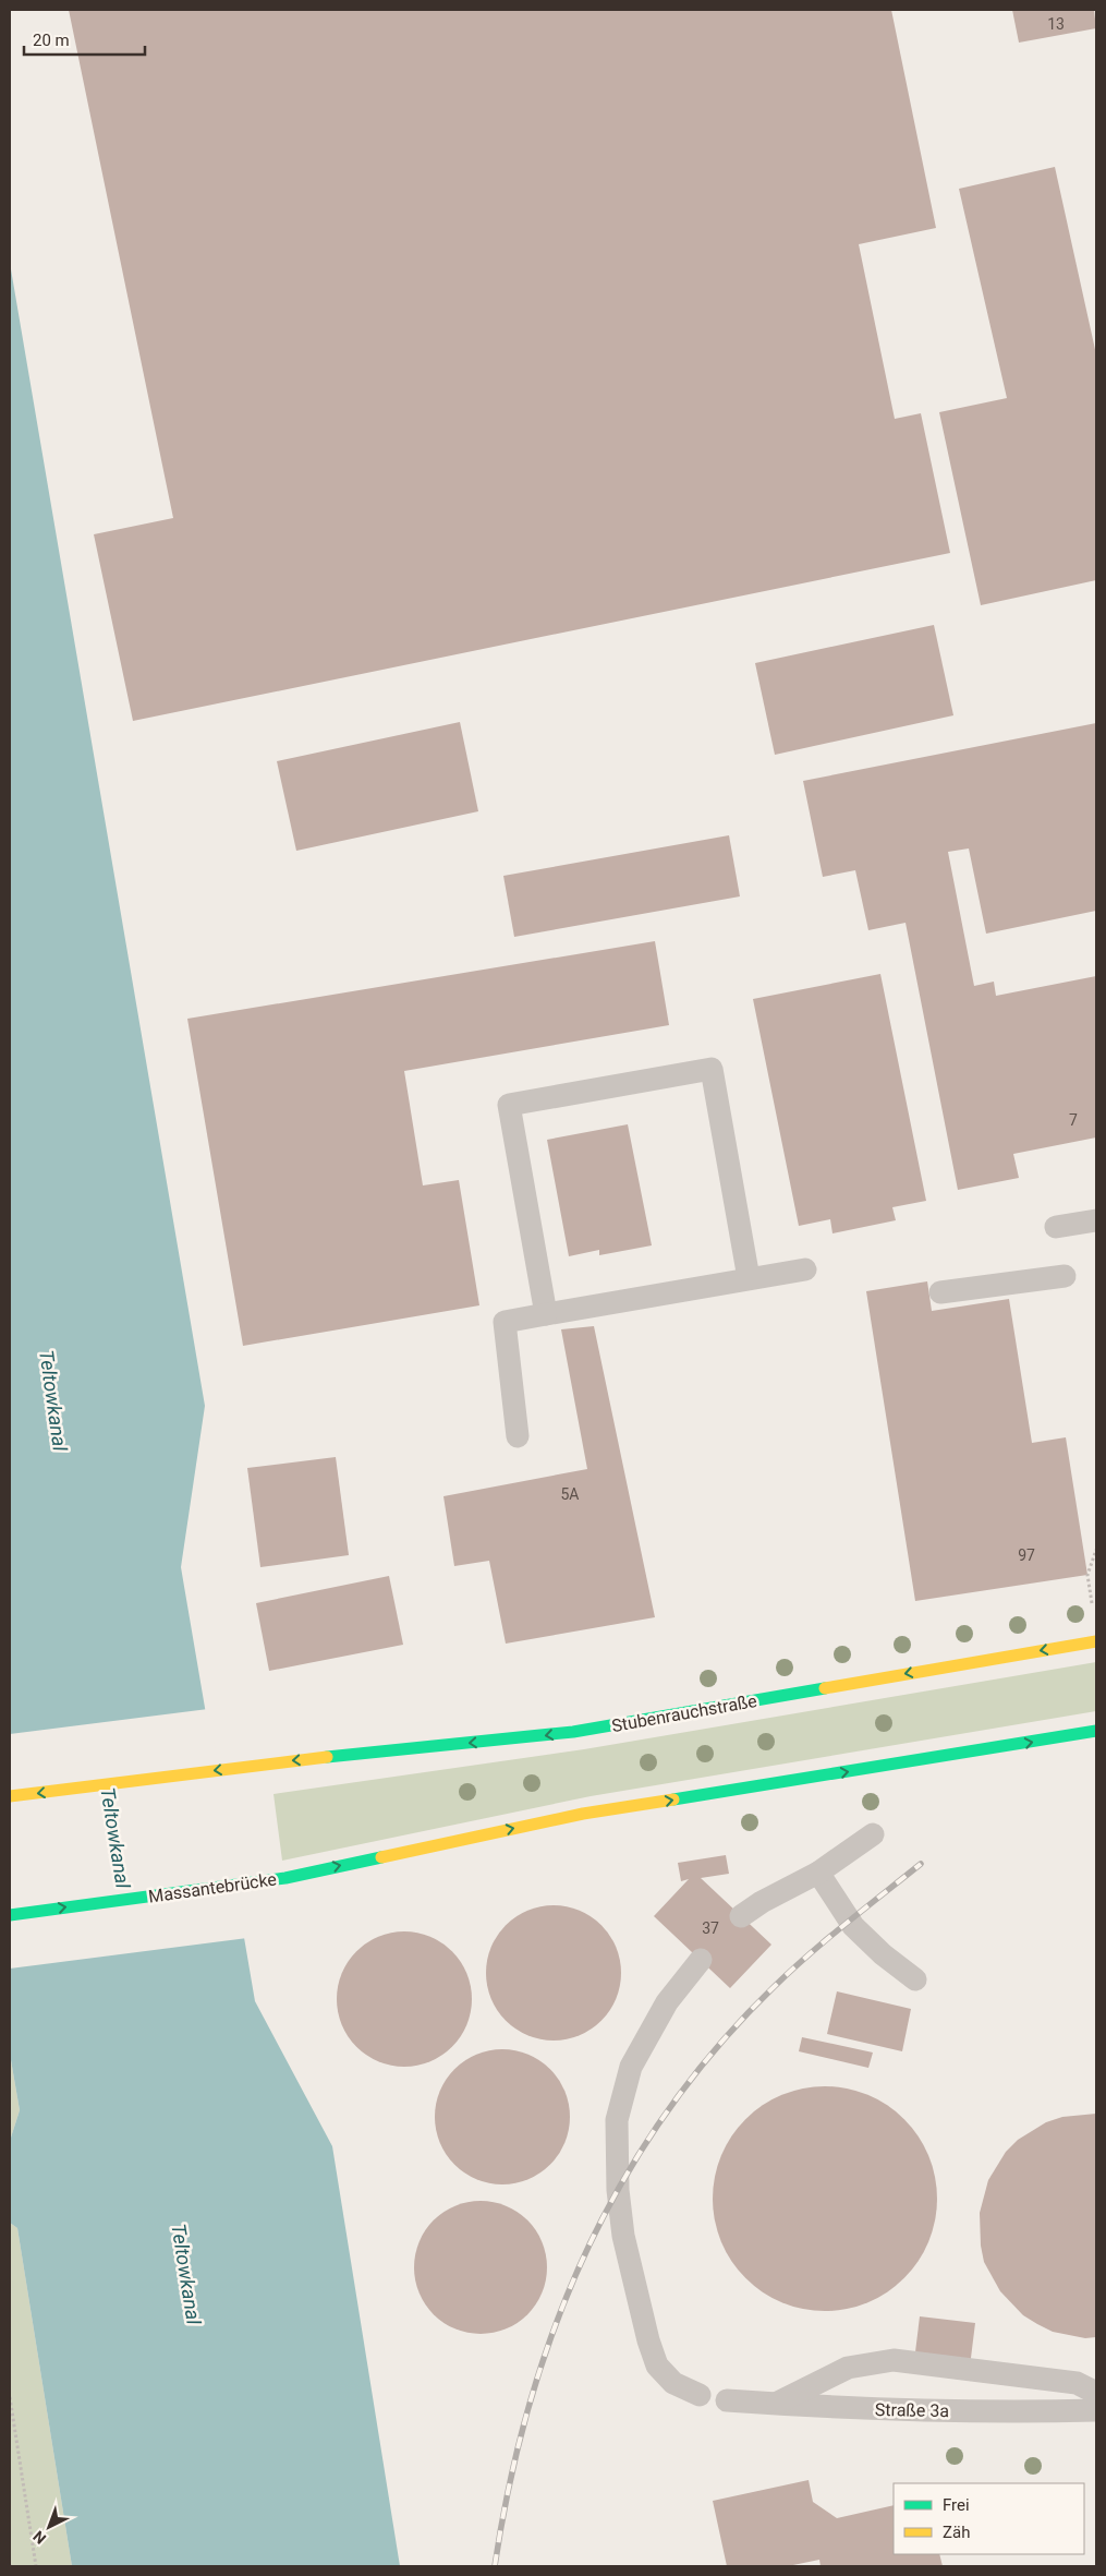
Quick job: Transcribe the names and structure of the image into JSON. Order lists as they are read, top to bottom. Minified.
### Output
{"streets":{"main road":["Stubenrauchstraße","Massantebrücke"],"lane":["Straße 3a"]},"one_way":["Stubenrauchstraße","Massantebrücke"],"water":["Teltowkanal"],"house_numbers":["13","7","5A","97","37"],"legend":["Frei","Zäh"],"scale_bar":"20 m","north":"bottom left"}
